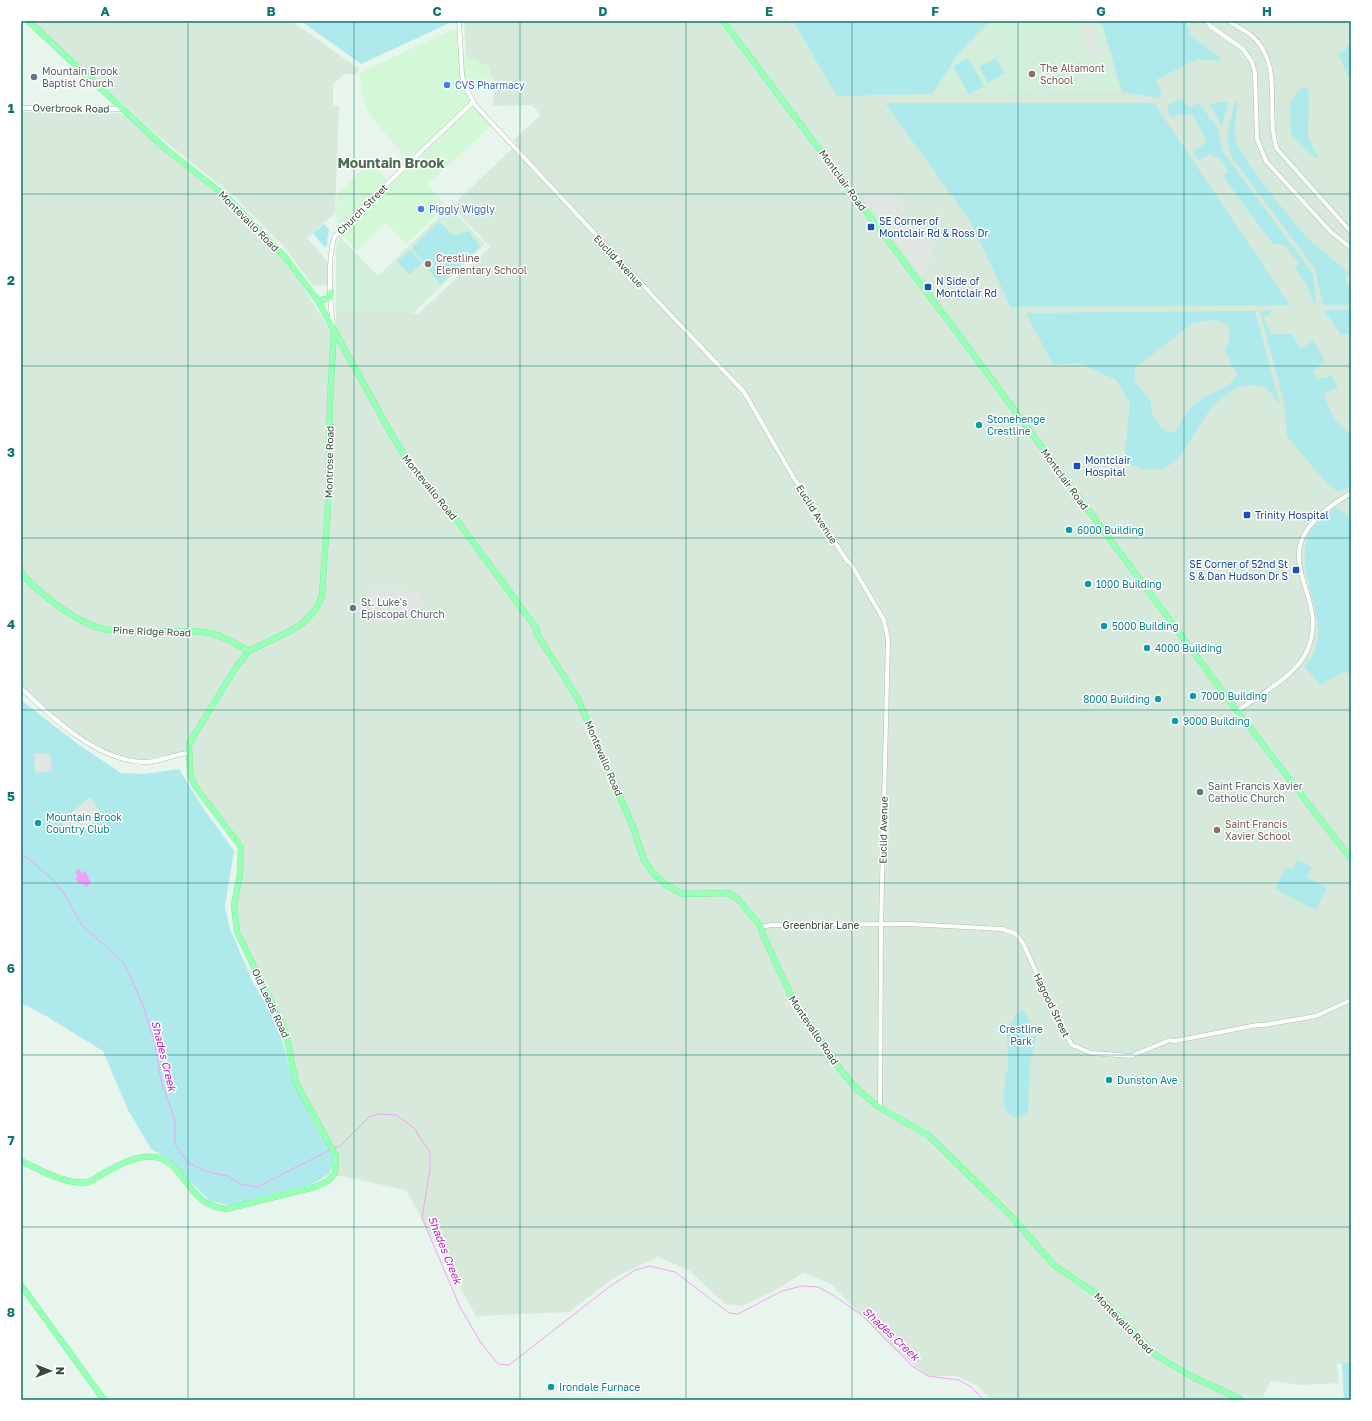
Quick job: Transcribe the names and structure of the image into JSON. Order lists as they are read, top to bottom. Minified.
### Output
{"streets":{"main road":["Montclair Road","Montevallo Road","Montrose Road","Pine Ridge Road","Old Leeds Road"],"street":["Overbrook Road","Church Street","Euclid Avenue","Greenbriar Lane","Hagood Street"]},"crossings":[["Overbrook Road","Montevallo Road"],["Church Street","Montevallo Road"],["Church Street","Euclid Avenue"],["Church Street","Montrose Road"],["Montevallo Road","Euclid Avenue"],["Montevallo Road","Montrose Road"],["Montevallo Road","Greenbriar Lane"],["Euclid Avenue","Greenbriar Lane"],["Euclid Avenue","Hagood Street"],["Montrose Road","Old Leeds Road"],["Pine Ridge Road","Old Leeds Road"],["Greenbriar Lane","Hagood Street"]],"districts":["Mountain Brook"],"water":["Shades Creek"],"parks":["Crestline Park"],"places":{"other":["The Altamont School","Mountain Brook Baptist Church","CVS Pharmacy","Piggly Wiggly","Crestline Elementary School","Stonehenge Crestline","6000 Building","1000 Building","St. Luke's Episcopal Church","5000 Building","4000 Building","7000 Building","8000 Building","9000 Building","Saint Francis Xavier Catholic Church","Mountain Brook Country Club","Saint Francis Xavier School","Dunston Ave","Irondale Furnace"],"transit":["SE Corner of Montclair Rd & Ross Dr","N Side of Montclair Rd","Montclair Hospital","Trinity Hospital","SE Corner of 52nd St S & Dan Hudson Dr S"]},"north":"right","grid":{"columns":["A","B","C","D","E","F","G","H"],"rows":["1","2","3","4","5","6","7","8"]}}
